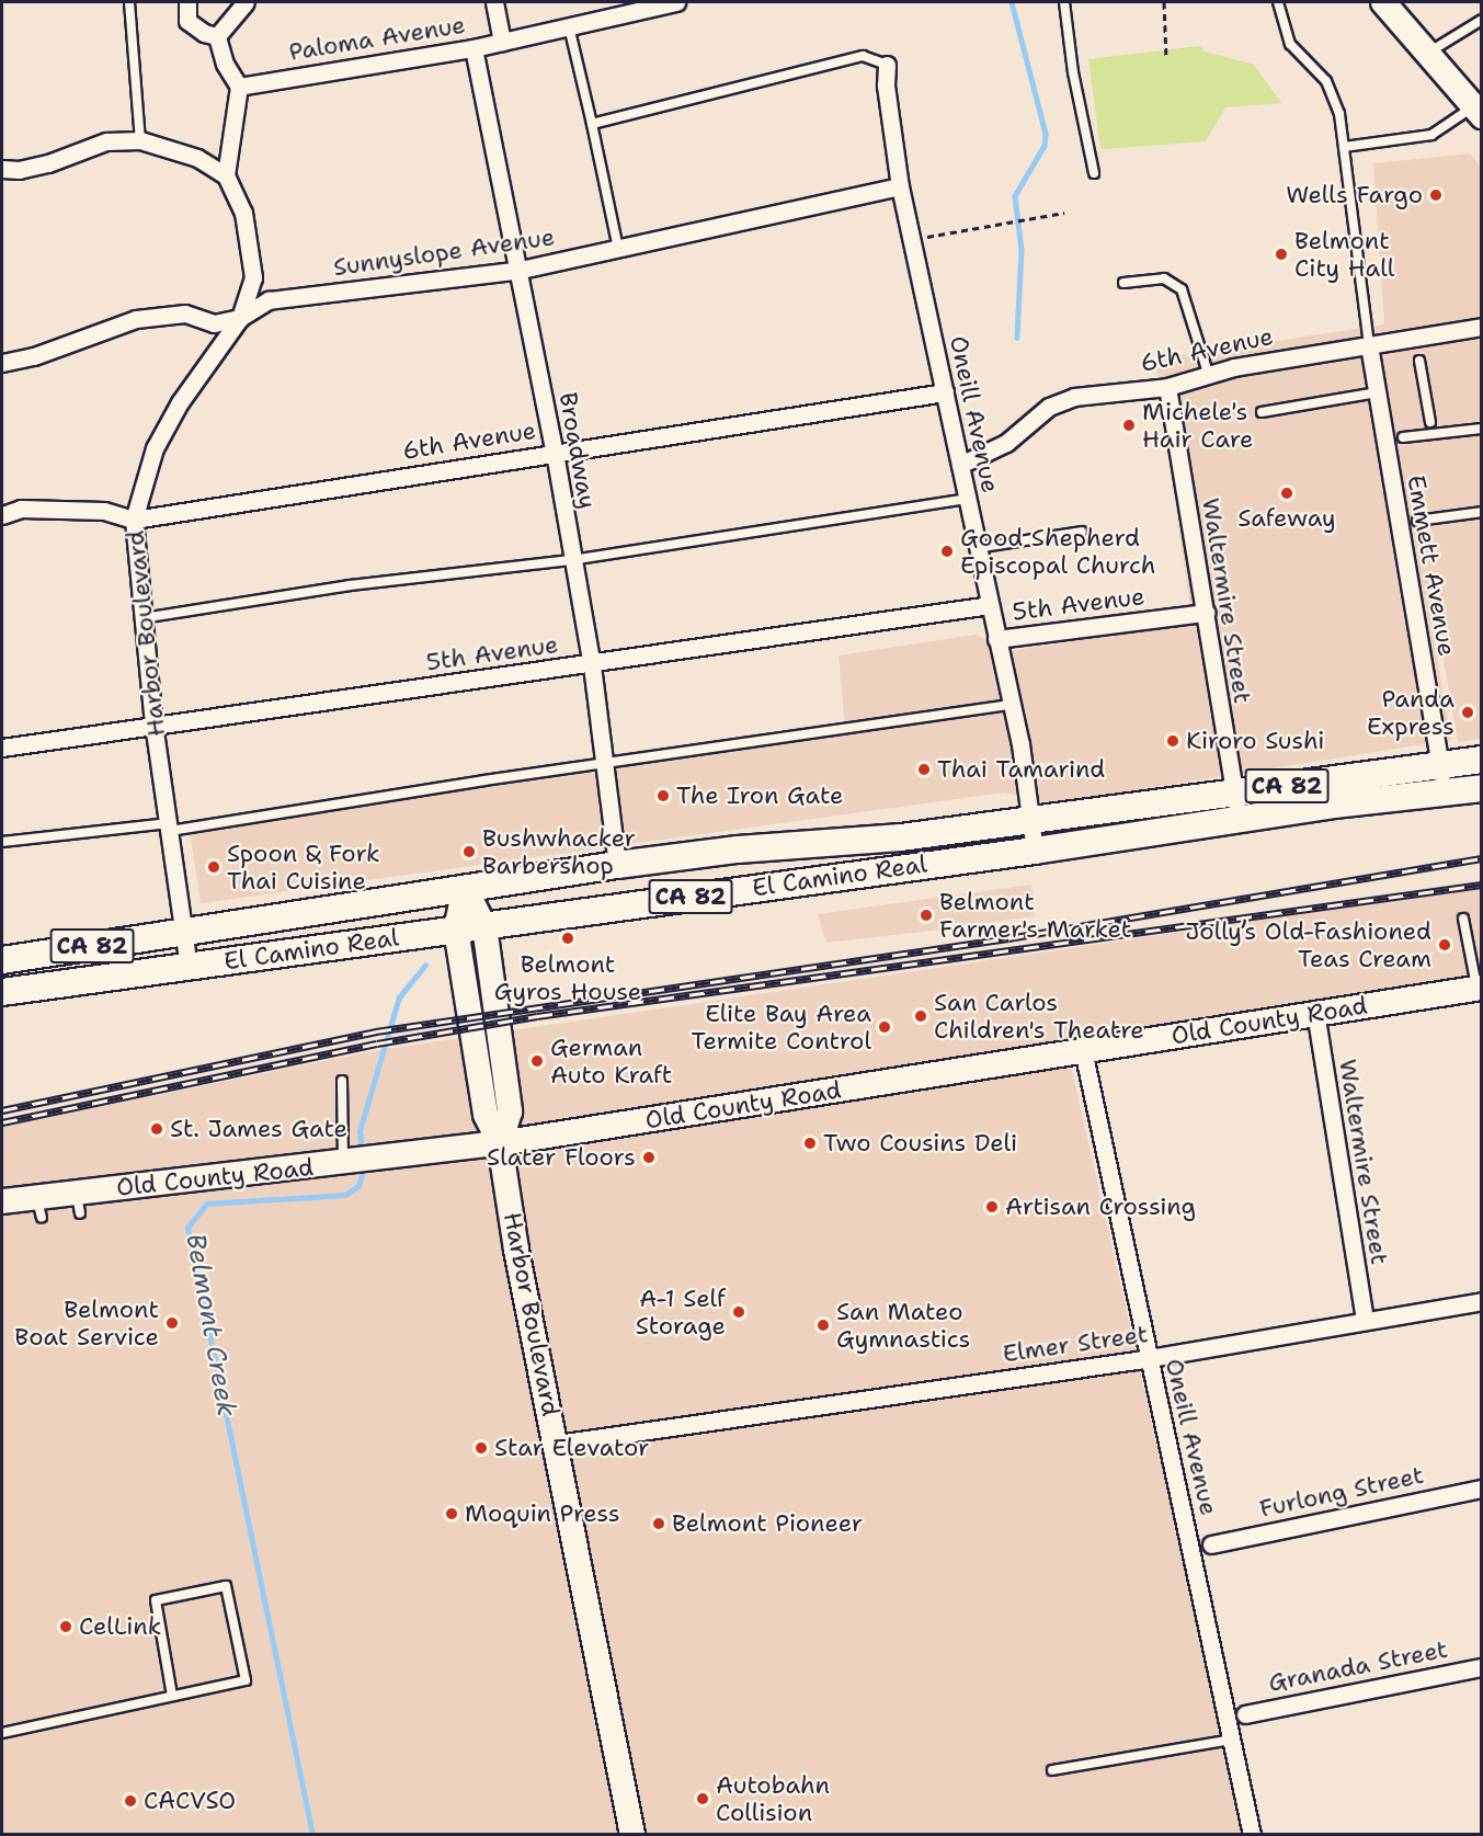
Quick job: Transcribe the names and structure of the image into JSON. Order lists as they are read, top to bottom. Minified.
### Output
{"streets":{"main road":["Harbor Boulevard","CA 82","El Camino Real","Old County Road"],"street":["Paloma Avenue","Sunnyslope Avenue","6th Avenue","Oneill Avenue","Broadway","Emmett Avenue","Waltermire Street","5th Avenue","Elmer Street","Furlong Street","Granada Street"]},"crossings":[["Paloma Avenue","Broadway"],["Sunnyslope Avenue","Oneill Avenue"],["Sunnyslope Avenue","Broadway"],["Sunnyslope Avenue","Harbor Boulevard"],["6th Avenue","Oneill Avenue"],["6th Avenue","Broadway"],["6th Avenue","Emmett Avenue"],["6th Avenue","Waltermire Street"],["6th Avenue","Harbor Boulevard"],["Oneill Avenue","5th Avenue"],["Oneill Avenue","El Camino Real"],["Oneill Avenue","Old County Road"],["Oneill Avenue","Elmer Street"],["Oneill Avenue","Granada Street"],["Broadway","5th Avenue"],["Broadway","El Camino Real"],["Emmett Avenue","El Camino Real"],["Waltermire Street","5th Avenue"],["Waltermire Street","El Camino Real"],["Waltermire Street","Old County Road"],["Waltermire Street","Elmer Street"],["5th Avenue","Harbor Boulevard"],["Harbor Boulevard","El Camino Real"],["Harbor Boulevard","Old County Road"],["Harbor Boulevard","Elmer Street"]],"water":["Belmont Creek"],"places":["Wells Fargo","Belmont City Hall","Michele's Hair Care","Safeway","Good Shepherd Episcopal Church","Panda Express","Kiroro Sushi","Thai Tamarind","The Iron Gate","Bushwhacker Barbershop","Spoon & Fork Thai Cuisine","Belmont Farmer's Market","Belmont Gyros House","Jolly’s Old-Fashioned Teas Cream","San Carlos Children's Theatre","Elite Bay Area Termite Control","German Auto Kraft","St. James Gate","Two Cousins Deli","Slater Floors","Artisan Crossing","A-1 Self Storage","Belmont Boat Service","San Mateo Gymnastics","Star Elevator","Moquin Press","Belmont Pioneer","CelLink","Autobahn Collision","CACVSO"]}
